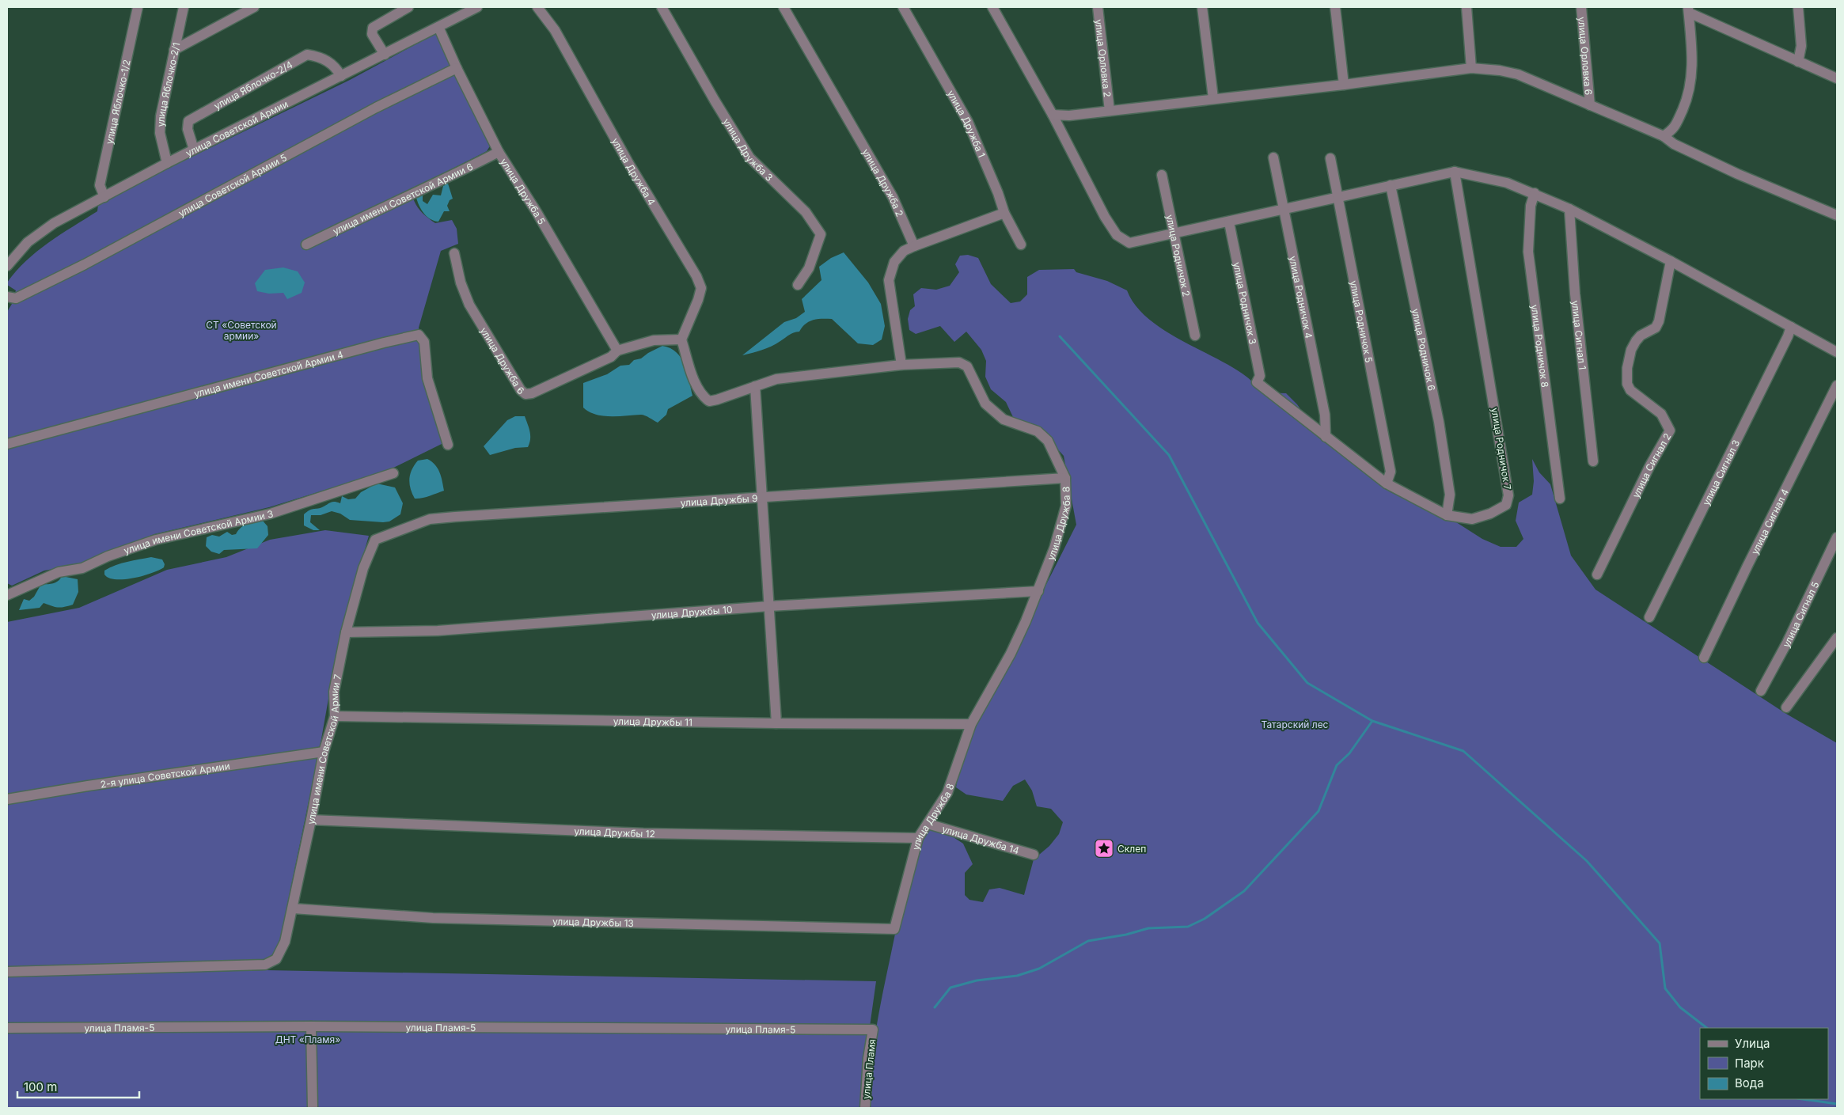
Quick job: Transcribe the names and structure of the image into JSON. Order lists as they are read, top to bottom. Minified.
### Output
{"streets":{"street":["улица Орловка 6","улица Орловка 2","улица Яблочко-2/1","улица Яблочко-2/4","улица Яблочко-1/2","улица Дружба 1","улица Советской Армии","улица Дружба 3","улица Дружба 4","улица Дружба 2","улица Советской Армии 5","улица Дружба 5","улица имени Советской Армии 6","улица Родничок 2","улица Родничок 4","улица Родничок 3","улица Родничок 5","улица Сигнал 1","улица Родничок 8","улица Родничок 6","улица Дружба 6","улица имени Советской Армии 4","улица Родничок 7","улица Сигнал 2","улица Сигнал 3","улица Дружбы 9","улица Сигнал 4","улица Дружба 8","улица имени Советской Армии 3","улица Дружбы 10","улица Сигнал 5","улица Дружбы 11","улица имени Советской Армии 7","2-я улица Советской Армии","улица Дружбы 12","улица Дружба 14","улица Дружбы 13","улица Пламя-5","улица Пламя"]},"crossings":[["улица Яблочко-2/1","улица Советской Армии"],["улица Яблочко-2/4","улица Советской Армии"],["улица Яблочко-1/2","улица Советской Армии"],["улица Советской Армии","улица Дружба 5"],["улица Дружба 4","улица Дружба 8"],["улица Советской Армии 5","улица Дружба 5"],["улица Дружба 5","улица имени Советской Армии 6"],["улица Дружба 5","улица Дружба 6"],["улица Родничок 4","улица Родничок 7"],["улица Родничок 3","улица Родничок 7"],["улица Родничок 5","улица Родничок 7"],["улица Родничок 6","улица Родничок 7"],["улица Дружбы 9","улица Дружба 8"],["улица Дружбы 9","улица имени Советской Армии 7"],["улица Дружба 8","улица Дружбы 10"],["улица Дружба 8","улица Дружбы 11"],["улица Дружба 8","улица Дружбы 12"],["улица Дружба 8","улица Дружба 14"],["улица Дружба 8","улица Дружбы 13"],["улица Дружбы 10","улица имени Советской Армии 7"],["улица Дружбы 11","улица имени Советской Армии 7"],["улица имени Советской Армии 7","2-я улица Советской Армии"],["улица имени Советской Армии 7","улица Дружбы 12"],["улица имени Советской Армии 7","улица Дружбы 13"],["улица Пламя-5","улица Пламя"]],"parks":["СТ «Советской армии»","Татарский лес","ДНТ «Пламя»"],"places":{"place":["Склеп"]},"legend":["Улица","Парк","Вода"],"scale_bar":"100 m"}
